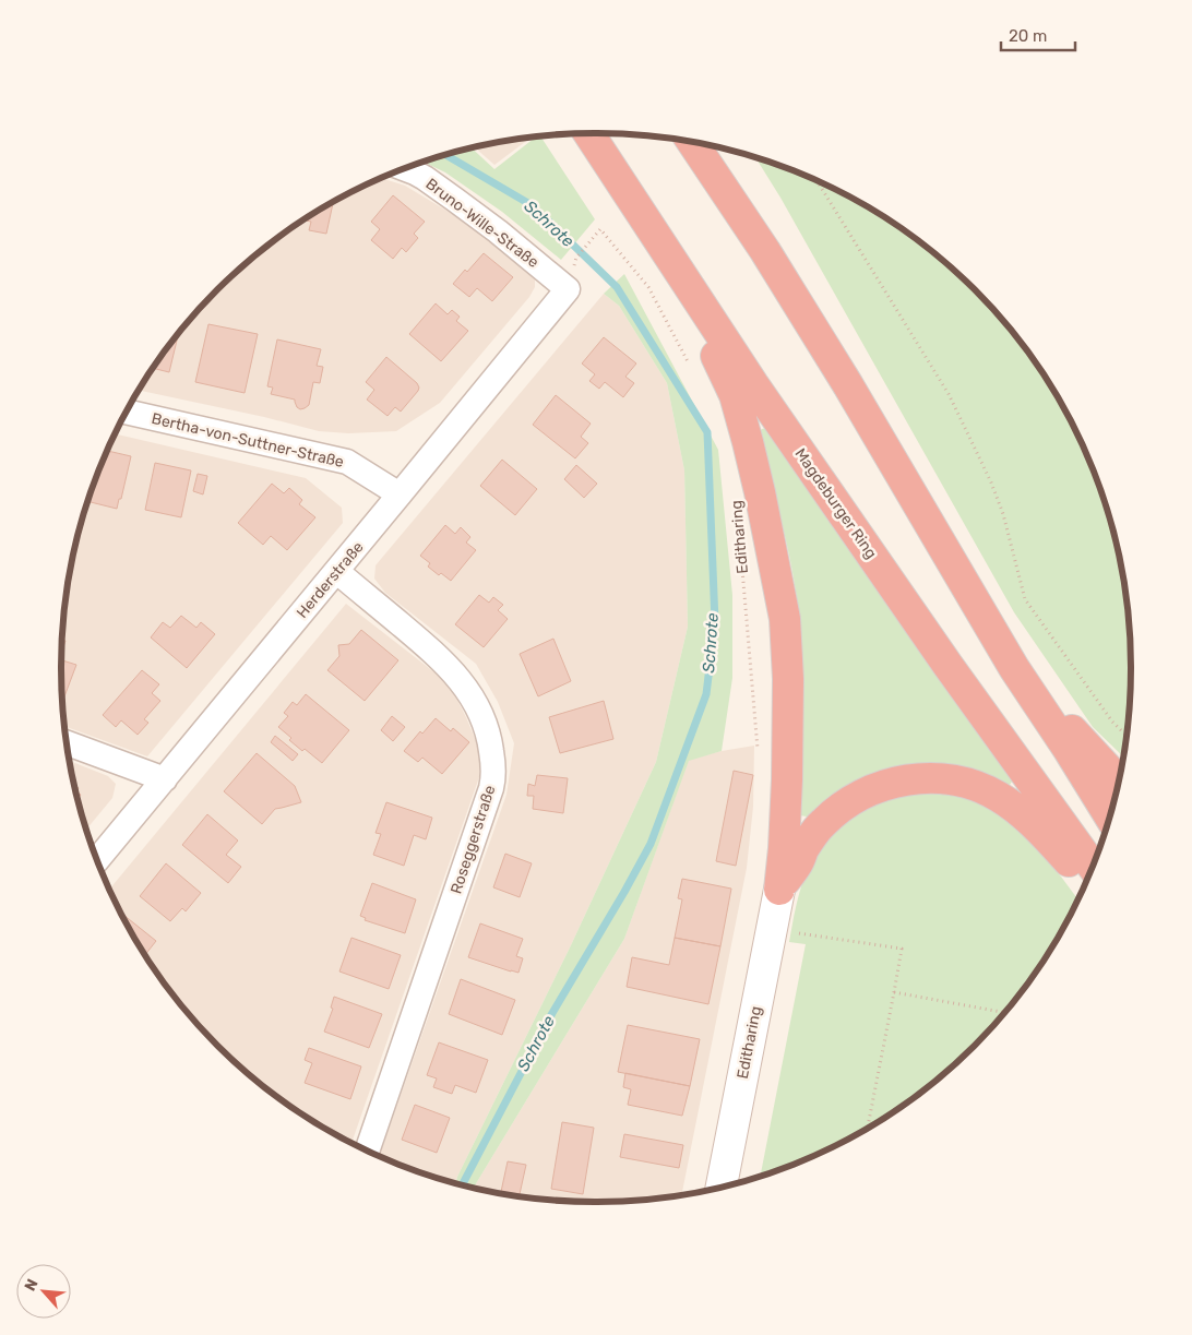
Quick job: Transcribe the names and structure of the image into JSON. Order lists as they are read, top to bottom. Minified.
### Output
{"streets":{"highway":["Magdeburger Ring"],"street":["Bruno-Wille-Straße","Bertha-von-Suttner-Straße","Editharing","Herderstraße","Roseggerstraße"]},"crossings":[["Bruno-Wille-Straße","Herderstraße"],["Bertha-von-Suttner-Straße","Herderstraße"],["Herderstraße","Roseggerstraße"]],"water":["Schrote"],"scale_bar":"20 m","north":"top left"}
